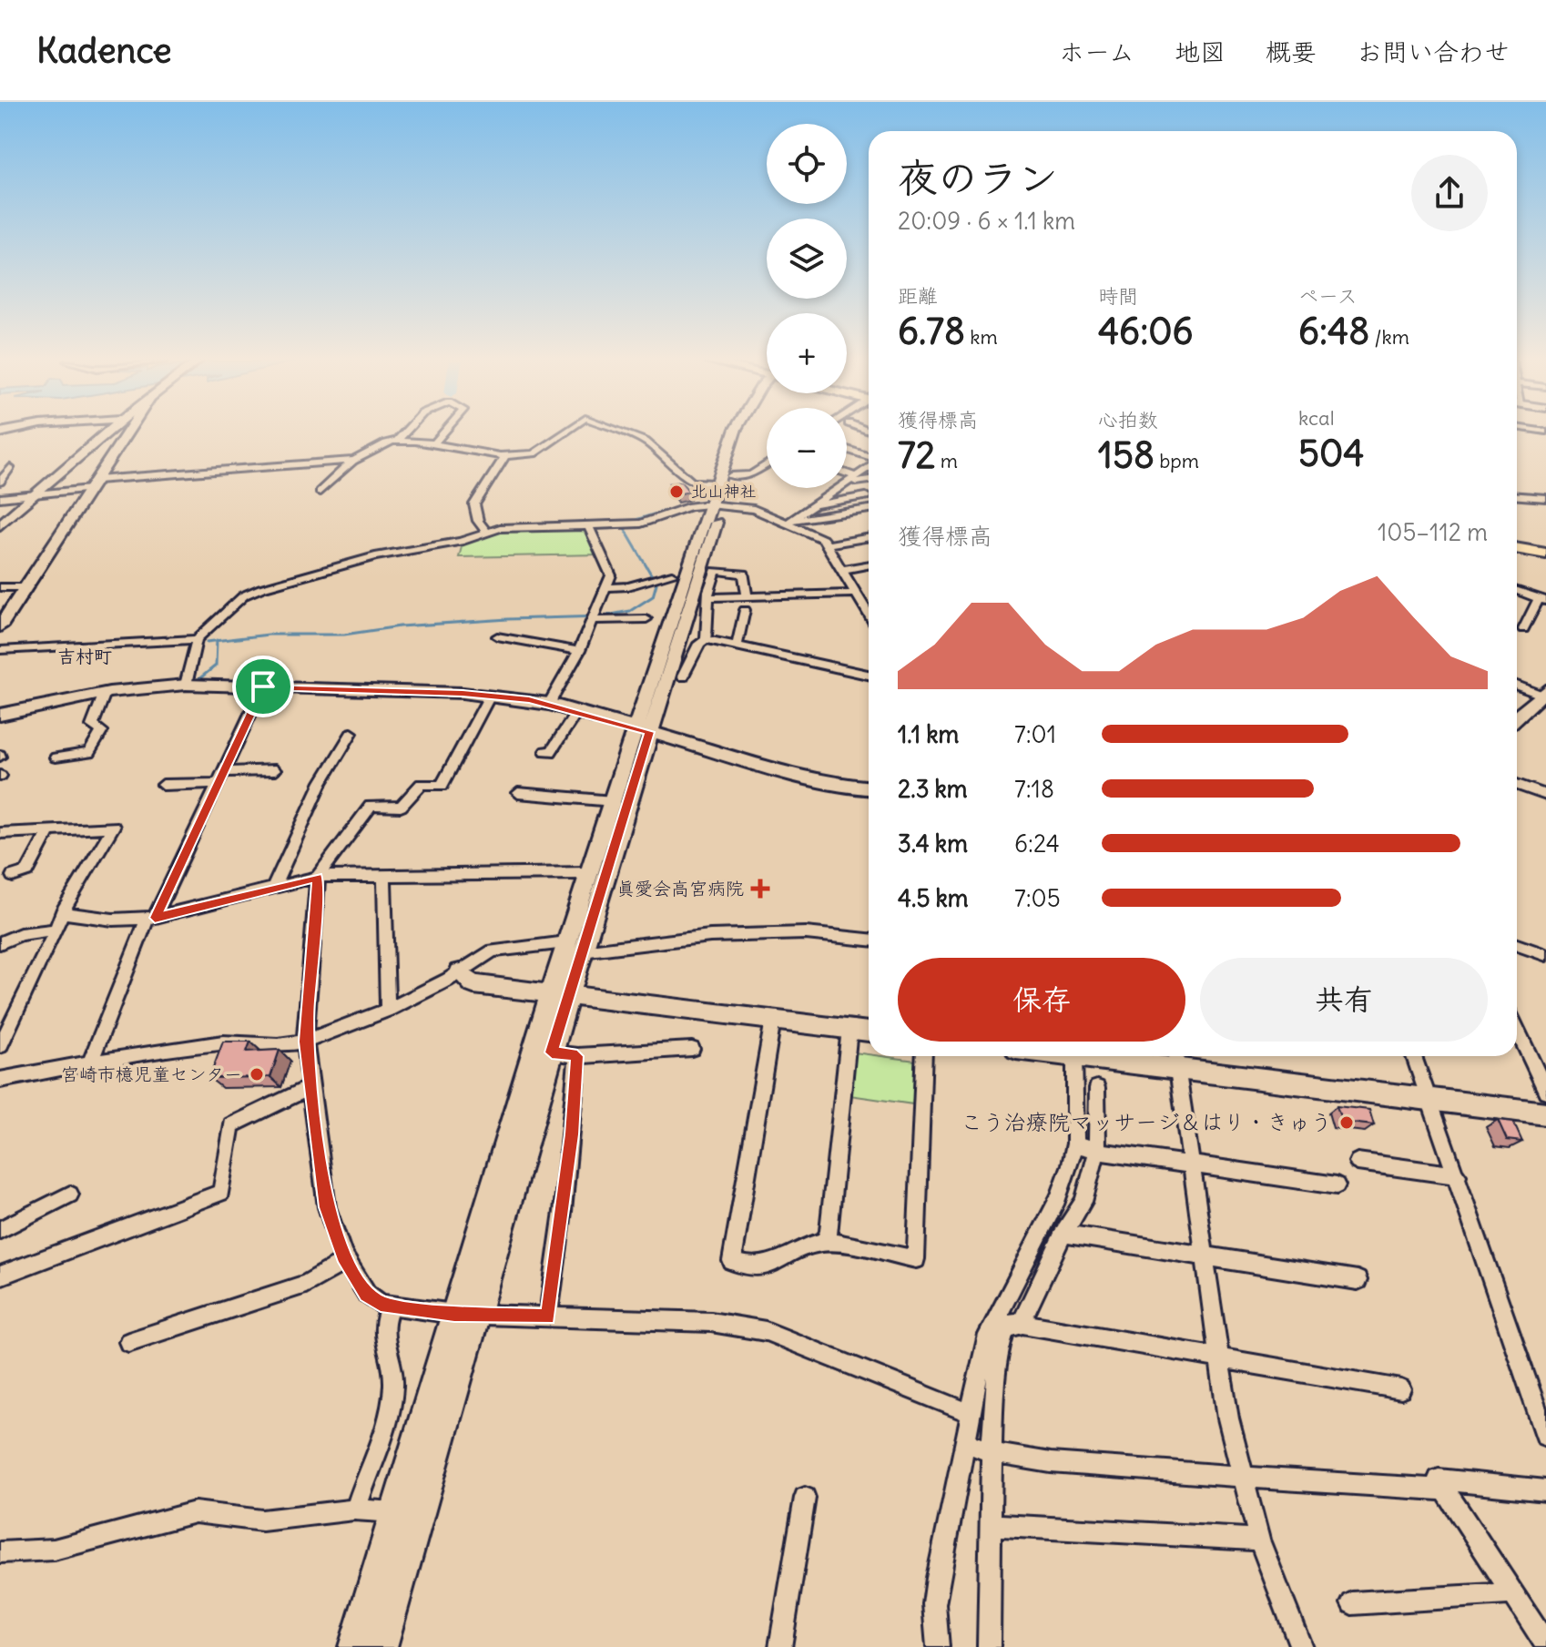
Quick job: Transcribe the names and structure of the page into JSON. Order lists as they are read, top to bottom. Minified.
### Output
{"districts":["吉村町"],"places":{"other":["北山神社","宮崎市檍児童センター","こう治療院マッサージ＆はり・きゅう"],"health":["眞愛会高宮病院"]},"page":{"header":"Kadence","nav":["ホーム","地図","概要","お問い合わせ"],"map_buttons":["+","−"],"heading":["夜のラン","20:09 · 6 × 1.1 km"],"stats":[["距離","6.78 km"],["時間","46:06"],["ペース","6:48 /km"],["獲得標高","72 m"],["心拍数","158 bpm"],["kcal","504"]],"chart":["獲得標高","105–112 m"],"list":[{"name":"1.1 km","note":"7:01"},{"name":"2.3 km","note":"7:18"},{"name":"3.4 km","note":"6:24"},{"name":"4.5 km","note":"7:05"}],"buttons":["保存","共有"]}}
